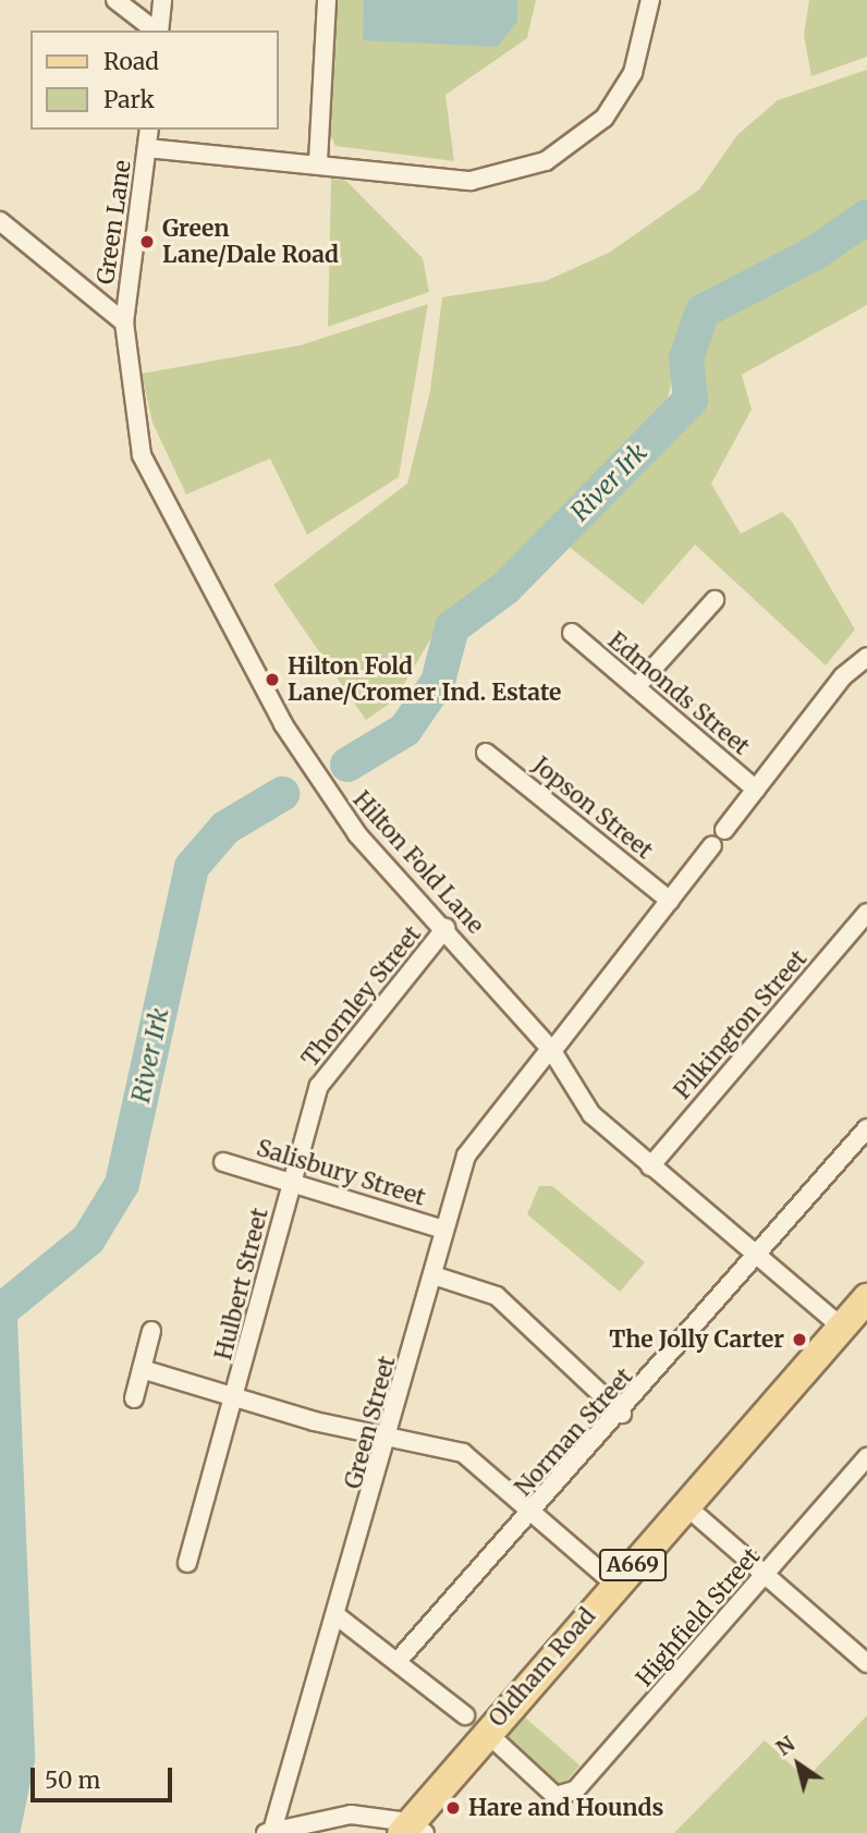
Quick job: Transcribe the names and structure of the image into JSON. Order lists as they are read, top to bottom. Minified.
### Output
{"streets":{"main road":["A669","Oldham Road"],"street":["Green Lane","Edmonds Street","Jopson Street","Hilton Fold Lane","Thornley Street","Pilkington Street","Salisbury Street","Hulbert Street","Green Street","Norman Street","Highfield Street"]},"crossings":[["Green Lane","Hilton Fold Lane"],["Jopson Street","Green Street"],["Hilton Fold Lane","Thornley Street"],["Hilton Fold Lane","Pilkington Street"],["Hilton Fold Lane","Green Street"],["Hilton Fold Lane","Norman Street"],["Hilton Fold Lane","Oldham Road"],["Thornley Street","Salisbury Street"],["Thornley Street","Hulbert Street"],["Salisbury Street","Hulbert Street"],["Salisbury Street","Green Street"],["Hulbert Street","Green Street"],["Hulbert Street","Norman Street"],["Hulbert Street","Oldham Road"],["Highfield Street","Oldham Road"]],"water":["River Irk"],"places":["Green Lane/Dale Road","Hilton Fold Lane/Cromer Ind. Estate","The Jolly Carter","Hare and Hounds"],"legend":["Road","Park"],"scale_bar":"50 m","north":"top left"}
